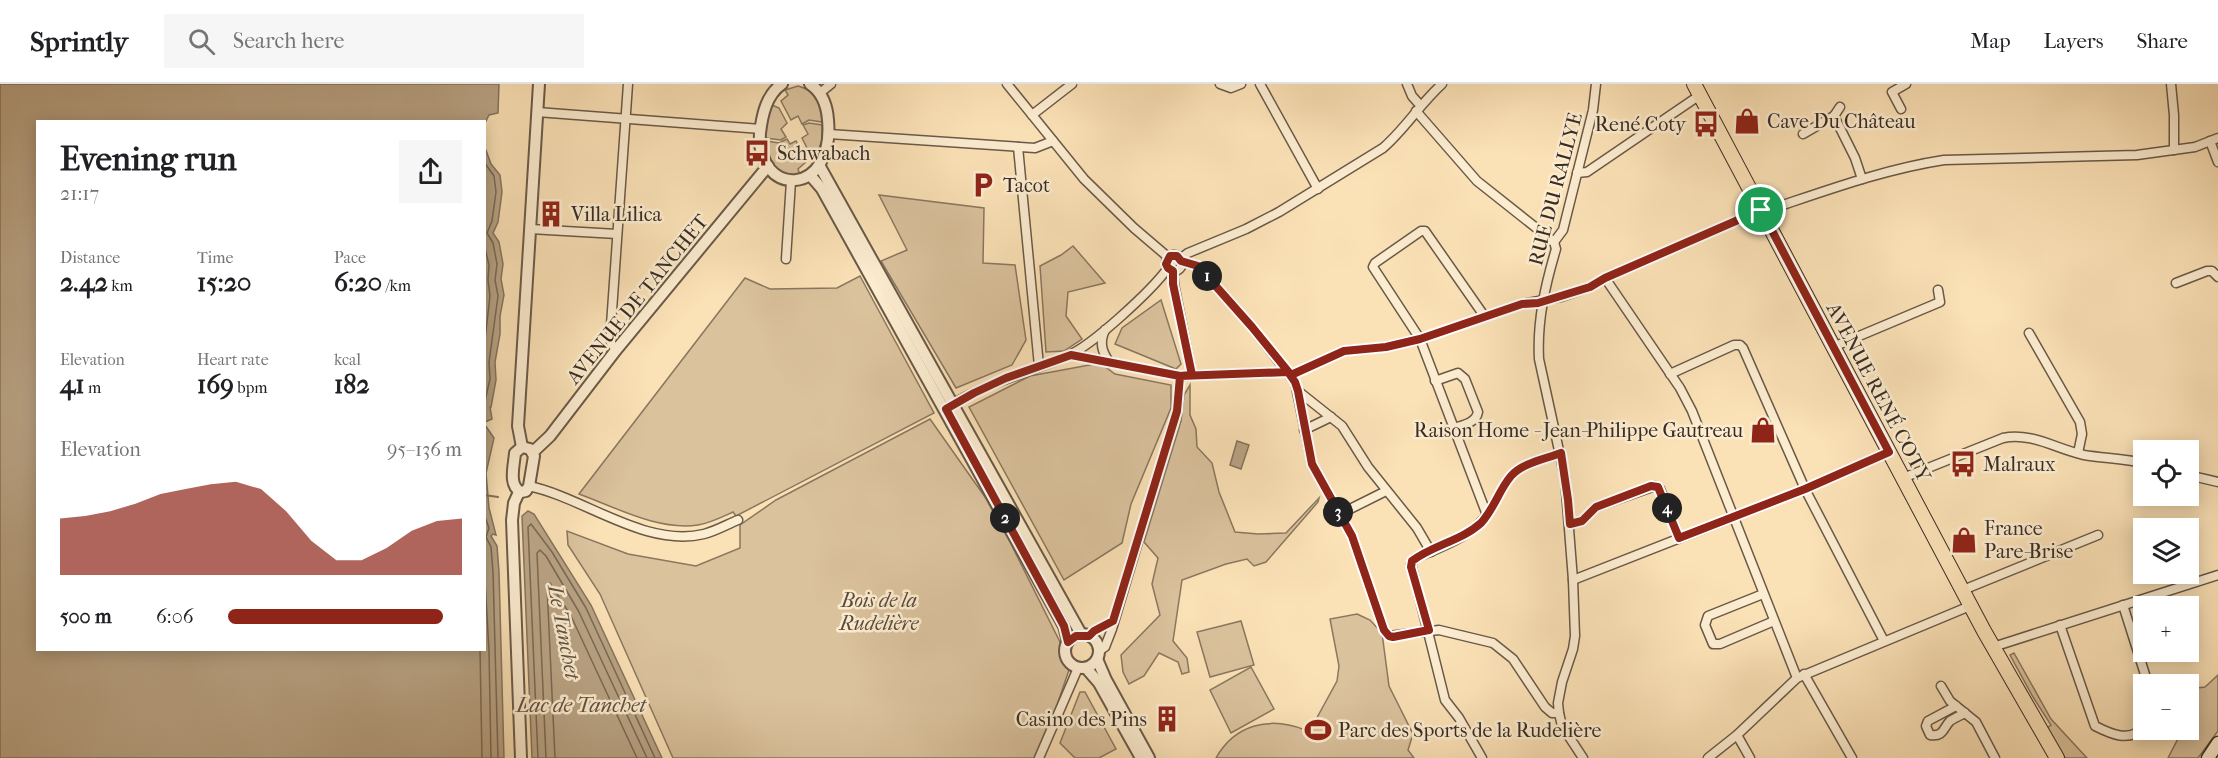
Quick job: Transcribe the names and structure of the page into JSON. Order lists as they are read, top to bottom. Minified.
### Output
{"streets":{"main road":["AVENUE RENÉ COTY"],"street":["RUE DU RALLYE","AVENUE DE TANCHET"]},"water":["Le Tanchet","Lac de Tanchet"],"parks":["Bois de la Rudelière"],"places":{"shop":["Cave Du Château","Raison Home - Jean-Philippe Gautreau","France Pare-Brise"],"bus stop":["René Coty","Schwabach","Malraux"],"parking":["Tacot"],"building":["Villa Lilica","Casino des Pins"],"sports":["Parc des Sports de la Rudelière"]},"page":{"header":"Sprintly","search":"Search here","nav":["Map","Layers","Share"],"heading":["Evening run","21:17"],"stats":[["Distance","2.42 km"],["Time","15:20"],["Pace","6:20 /km"],["Elevation","41 m"],["Heart rate","169 bpm"],["kcal","182"]],"pins":["1","4","3","2"],"chart":["Elevation","95–136 m"],"map_buttons":["+","−"],"list":[{"name":"500 m","note":"6:06"}]}}
